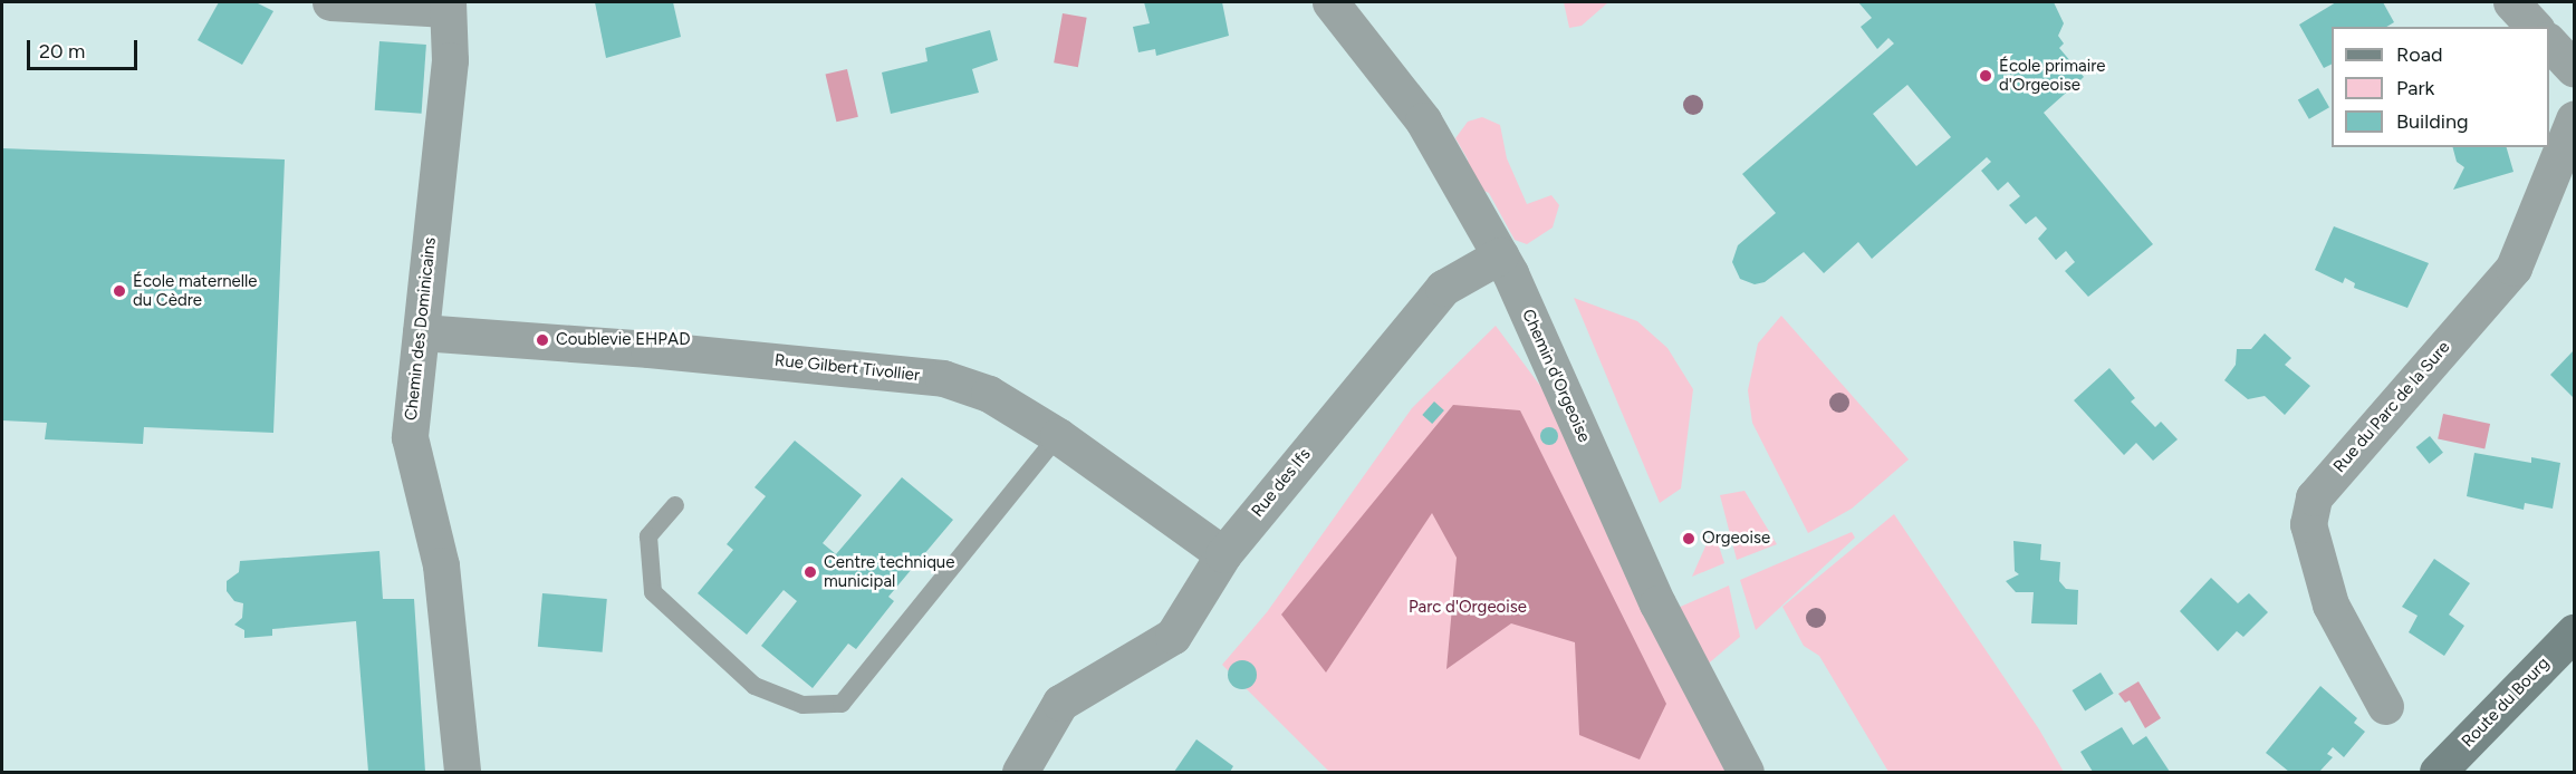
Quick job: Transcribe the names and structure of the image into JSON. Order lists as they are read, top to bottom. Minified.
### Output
{"streets":{"main road":["Route du Bourg"],"street":["Chemin des Dominicains","Rue Gilbert Tivollier","Chemin d'Orgeoise","Rue du Parc de la Sure","Rue des Ifs"]},"crossings":[["Chemin des Dominicains","Rue Gilbert Tivollier"],["Rue Gilbert Tivollier","Rue des Ifs"],["Chemin d'Orgeoise","Rue des Ifs"]],"parks":["Parc d'Orgeoise"],"places":["École primaire d'Orgeoise","École maternelle du Cèdre","Coublevie EHPAD","Orgeoise","Centre technique municipal"],"legend":["Road","Park","Building"],"scale_bar":"20 m"}
